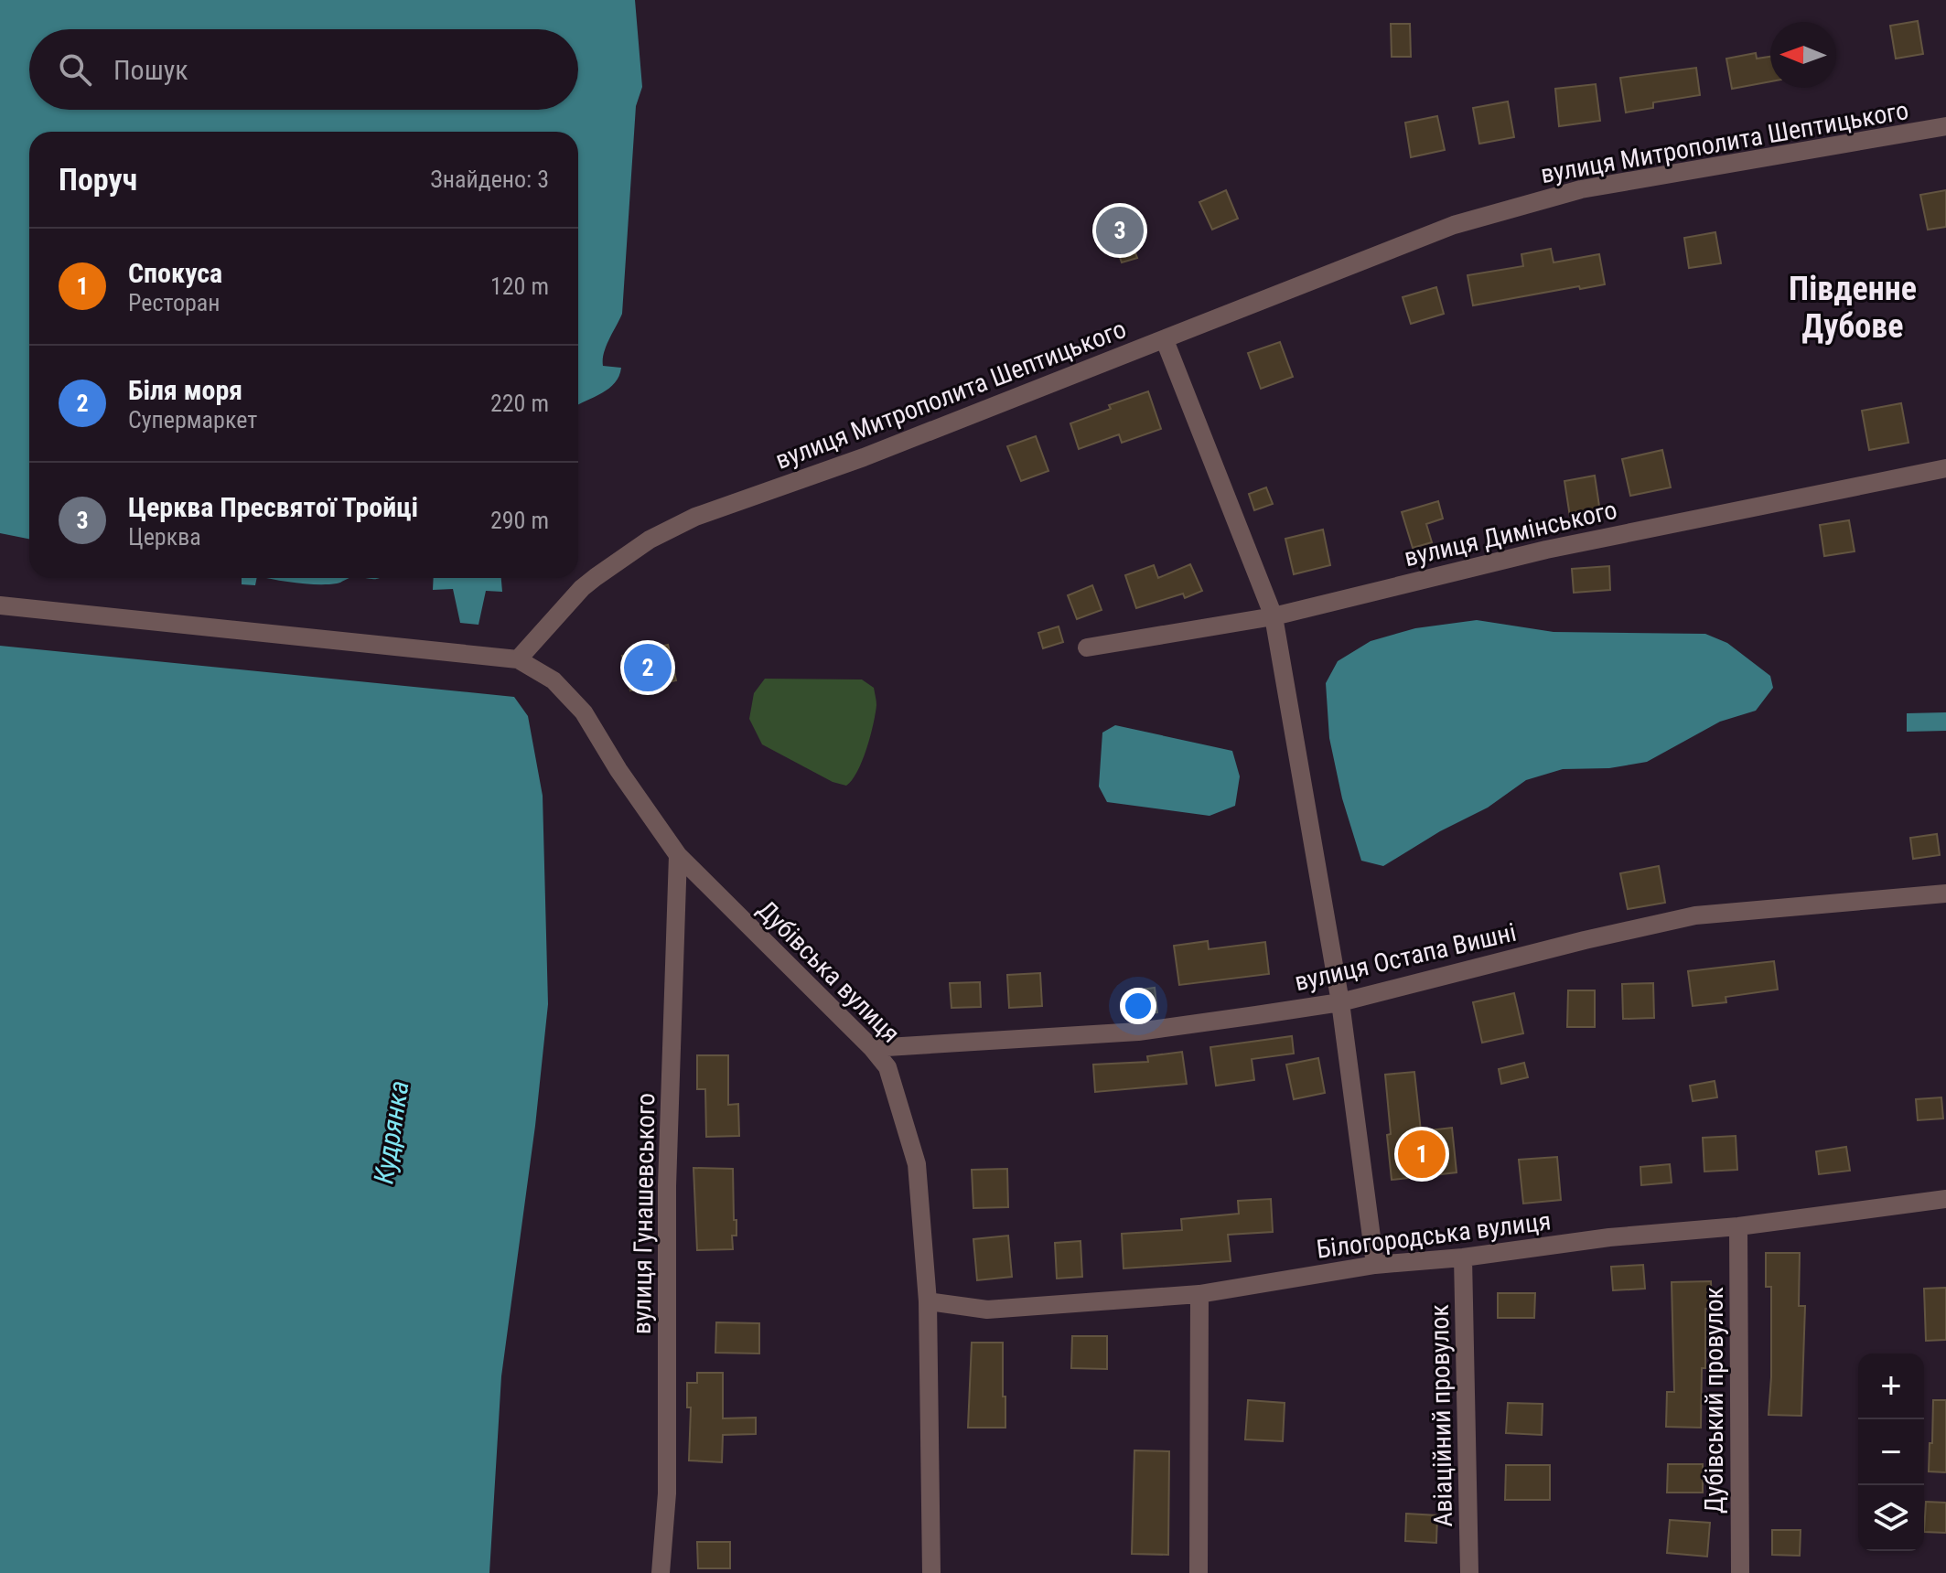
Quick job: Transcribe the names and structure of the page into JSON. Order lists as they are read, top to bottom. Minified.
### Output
{"streets":{"street":["вулиця Митрополита Шептицького","вулиця Димінського","вулиця Остапа Вишні","Дубівська вулиця","вулиця Гунашевського","Білогородська вулиця","Дубівський провулок","Авіаційний провулок"]},"crossings":[["вулиця Митрополита Шептицького","Дубівська вулиця"],["вулиця Остапа Вишні","Дубівська вулиця"],["Дубівська вулиця","вулиця Гунашевського"],["Дубівська вулиця","Білогородська вулиця"],["Білогородська вулиця","Дубівський провулок"],["Білогородська вулиця","Авіаційний провулок"]],"districts":["Південне Дубове"],"water":["Кудрянка"],"north":"left","page":{"search":"Пошук","heading":["Поруч","Знайдено: 3"],"pins":["3","2","1"],"list":[{"mark":"1","name":"Спокуса","note":"Ресторан","value":"120 m"},{"mark":"2","name":"Біля моря","note":"Супермаркет","value":"220 m"},{"mark":"3","name":"Церква Пресвятої Тройці","note":"Церква","value":"290 m"}],"map_buttons":["+","−"]}}
